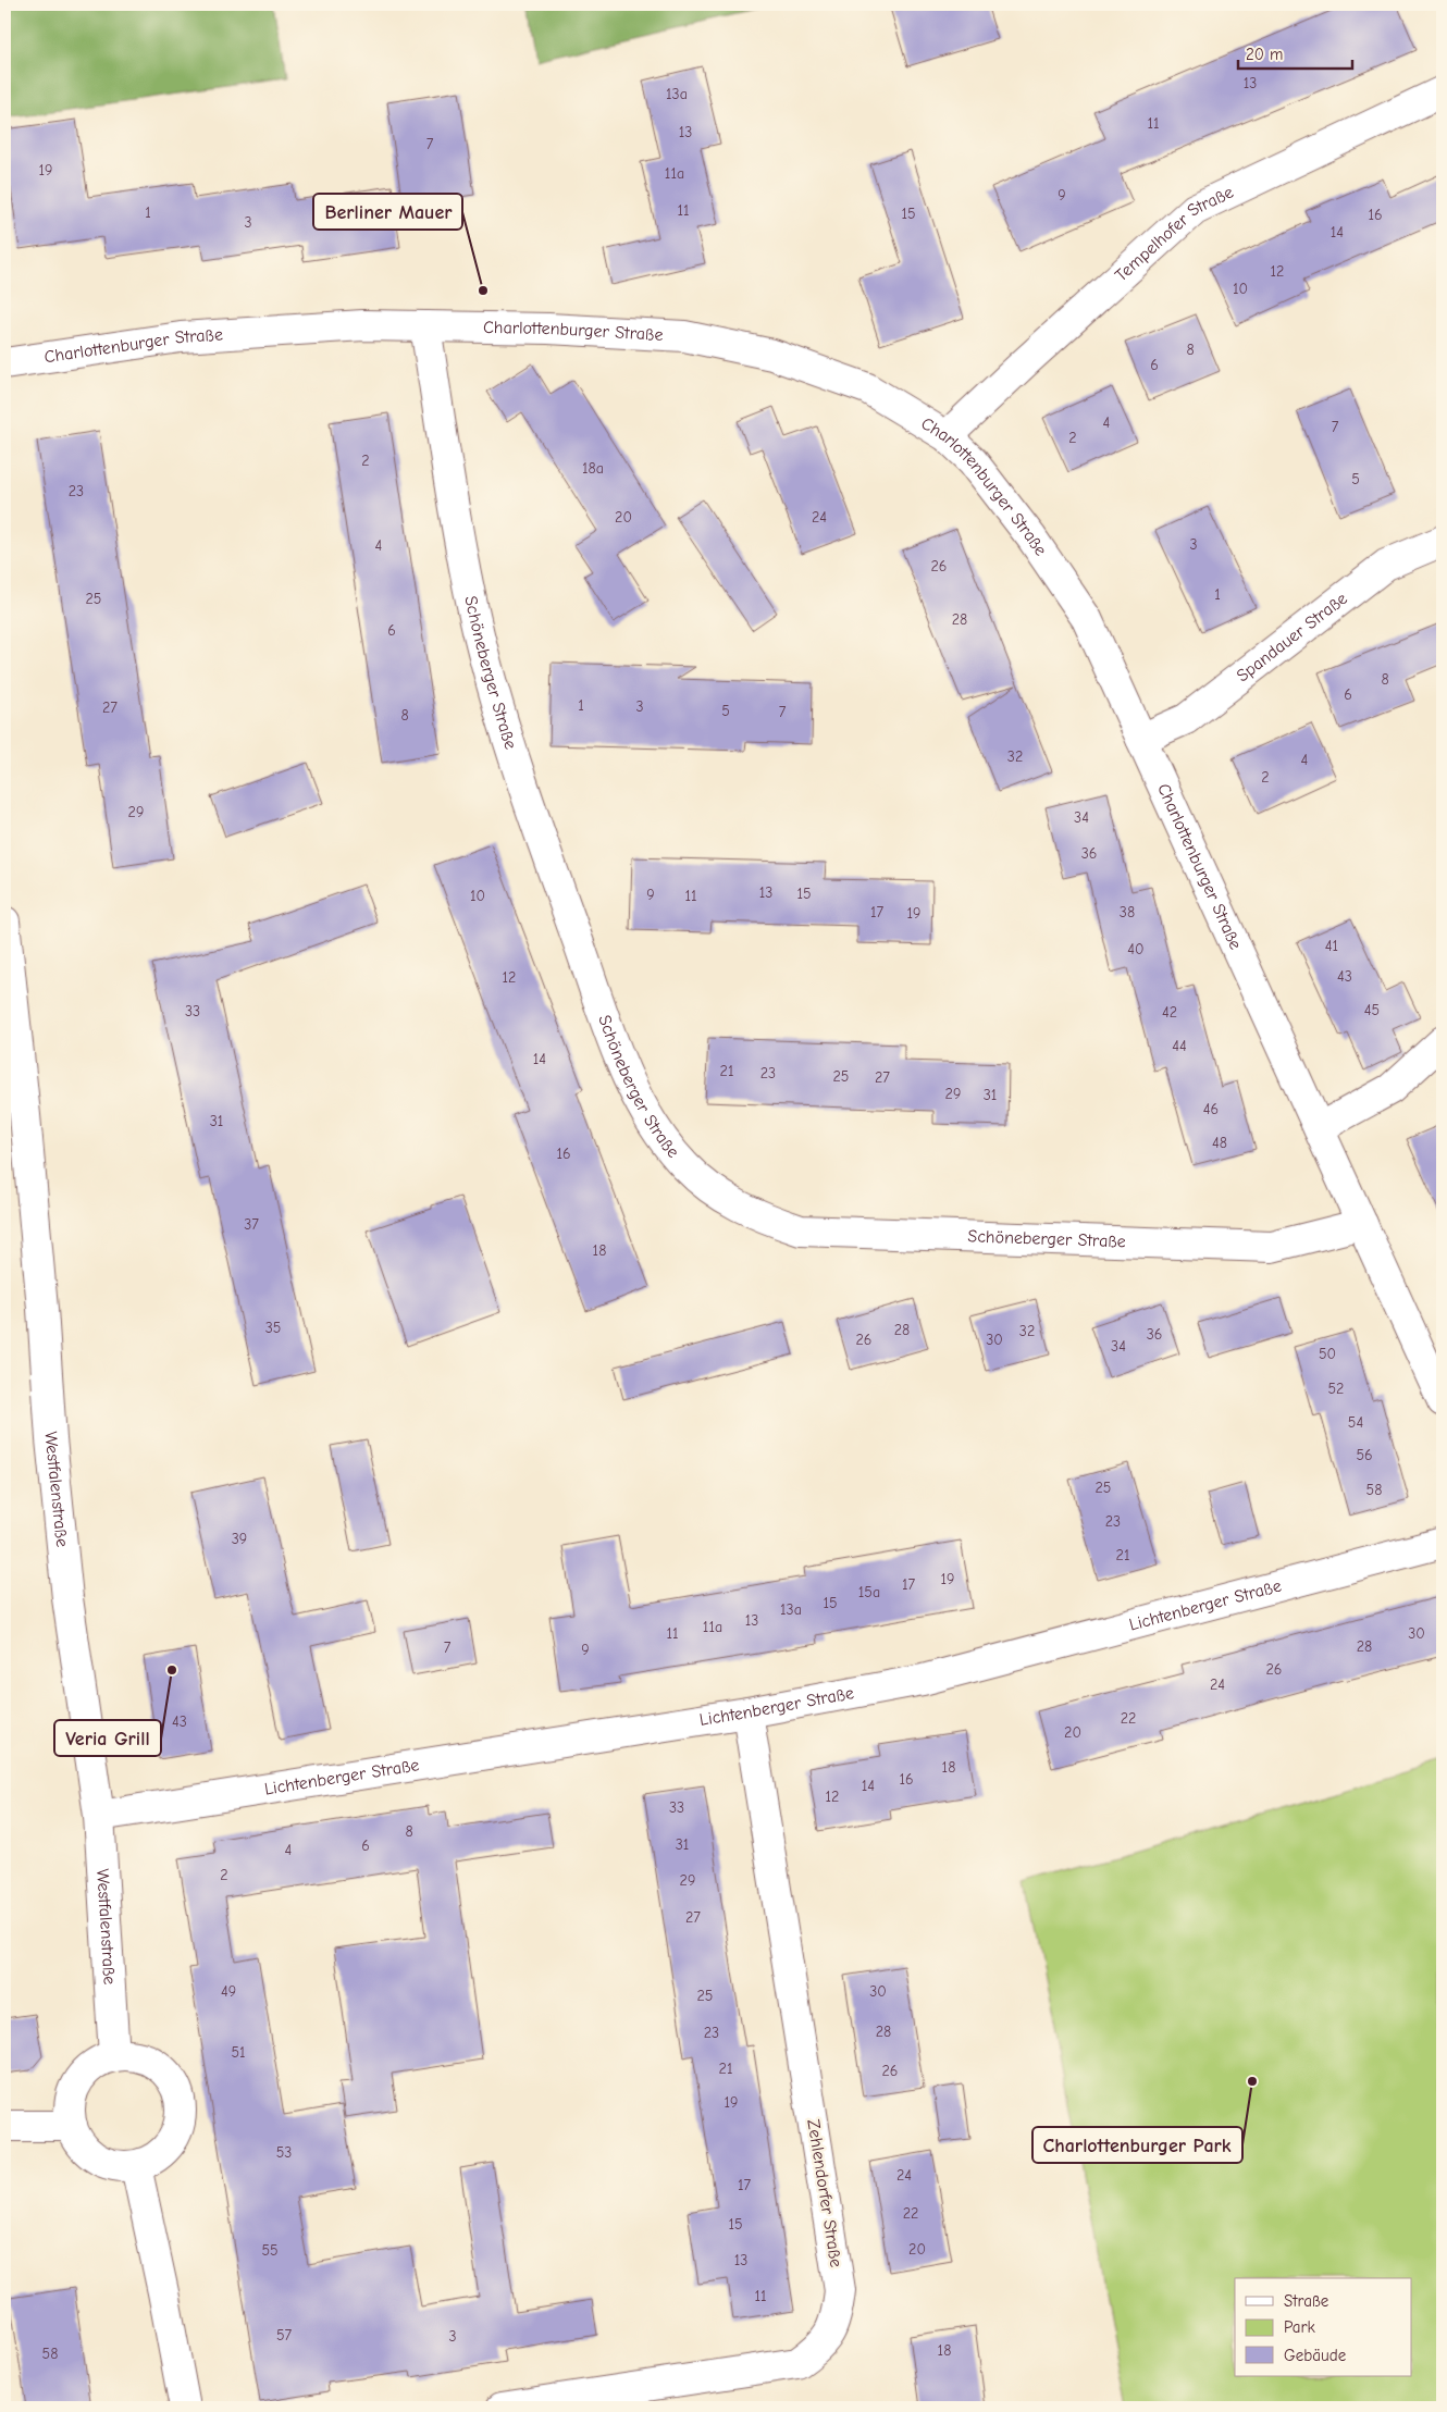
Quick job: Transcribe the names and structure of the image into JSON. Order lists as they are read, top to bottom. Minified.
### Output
{"streets":{"street":["Tempelhofer Straße","Charlottenburger Straße","Spandauer Straße","Schöneberger Straße","Westfalenstraße","Lichtenberger Straße","Zehlendorfer Straße"]},"crossings":[["Tempelhofer Straße","Charlottenburger Straße"],["Charlottenburger Straße","Spandauer Straße"],["Charlottenburger Straße","Schöneberger Straße"],["Westfalenstraße","Lichtenberger Straße"],["Lichtenberger Straße","Zehlendorfer Straße"]],"places":["Berliner Mauer","Veria Grill","Charlottenburger Park"],"house_numbers":["13","13a","11","13","7","19","11a","9","11","1","15","16","3","14","12","10","8","6","4","7","2","2","18a","5","23","20","24","3","4","26","1","25","28","6","8","6","1","3","27","5","7","8","32","4","2","29","34","36","13","15","9","10","11","17","38","19","41","40","43","12","45","33","42","44","14","21","23","25","27","29","31","46","31","48","16","37","18","35","28","32","36","26","30","34","50","52","54","56","25","58","23","39","21","19","17","15a","15","13a","13","11a","11","30","28","7","9","26","24","22","43","20","18","16","14","12","33","8","31","6","4","2","29","27","49","30","25","28","23","51","21","26","19","53","24","17","22","15","20","55","13","11","57","3","18","58"],"legend":["Straße","Park","Gebäude"],"scale_bar":"20 m"}
